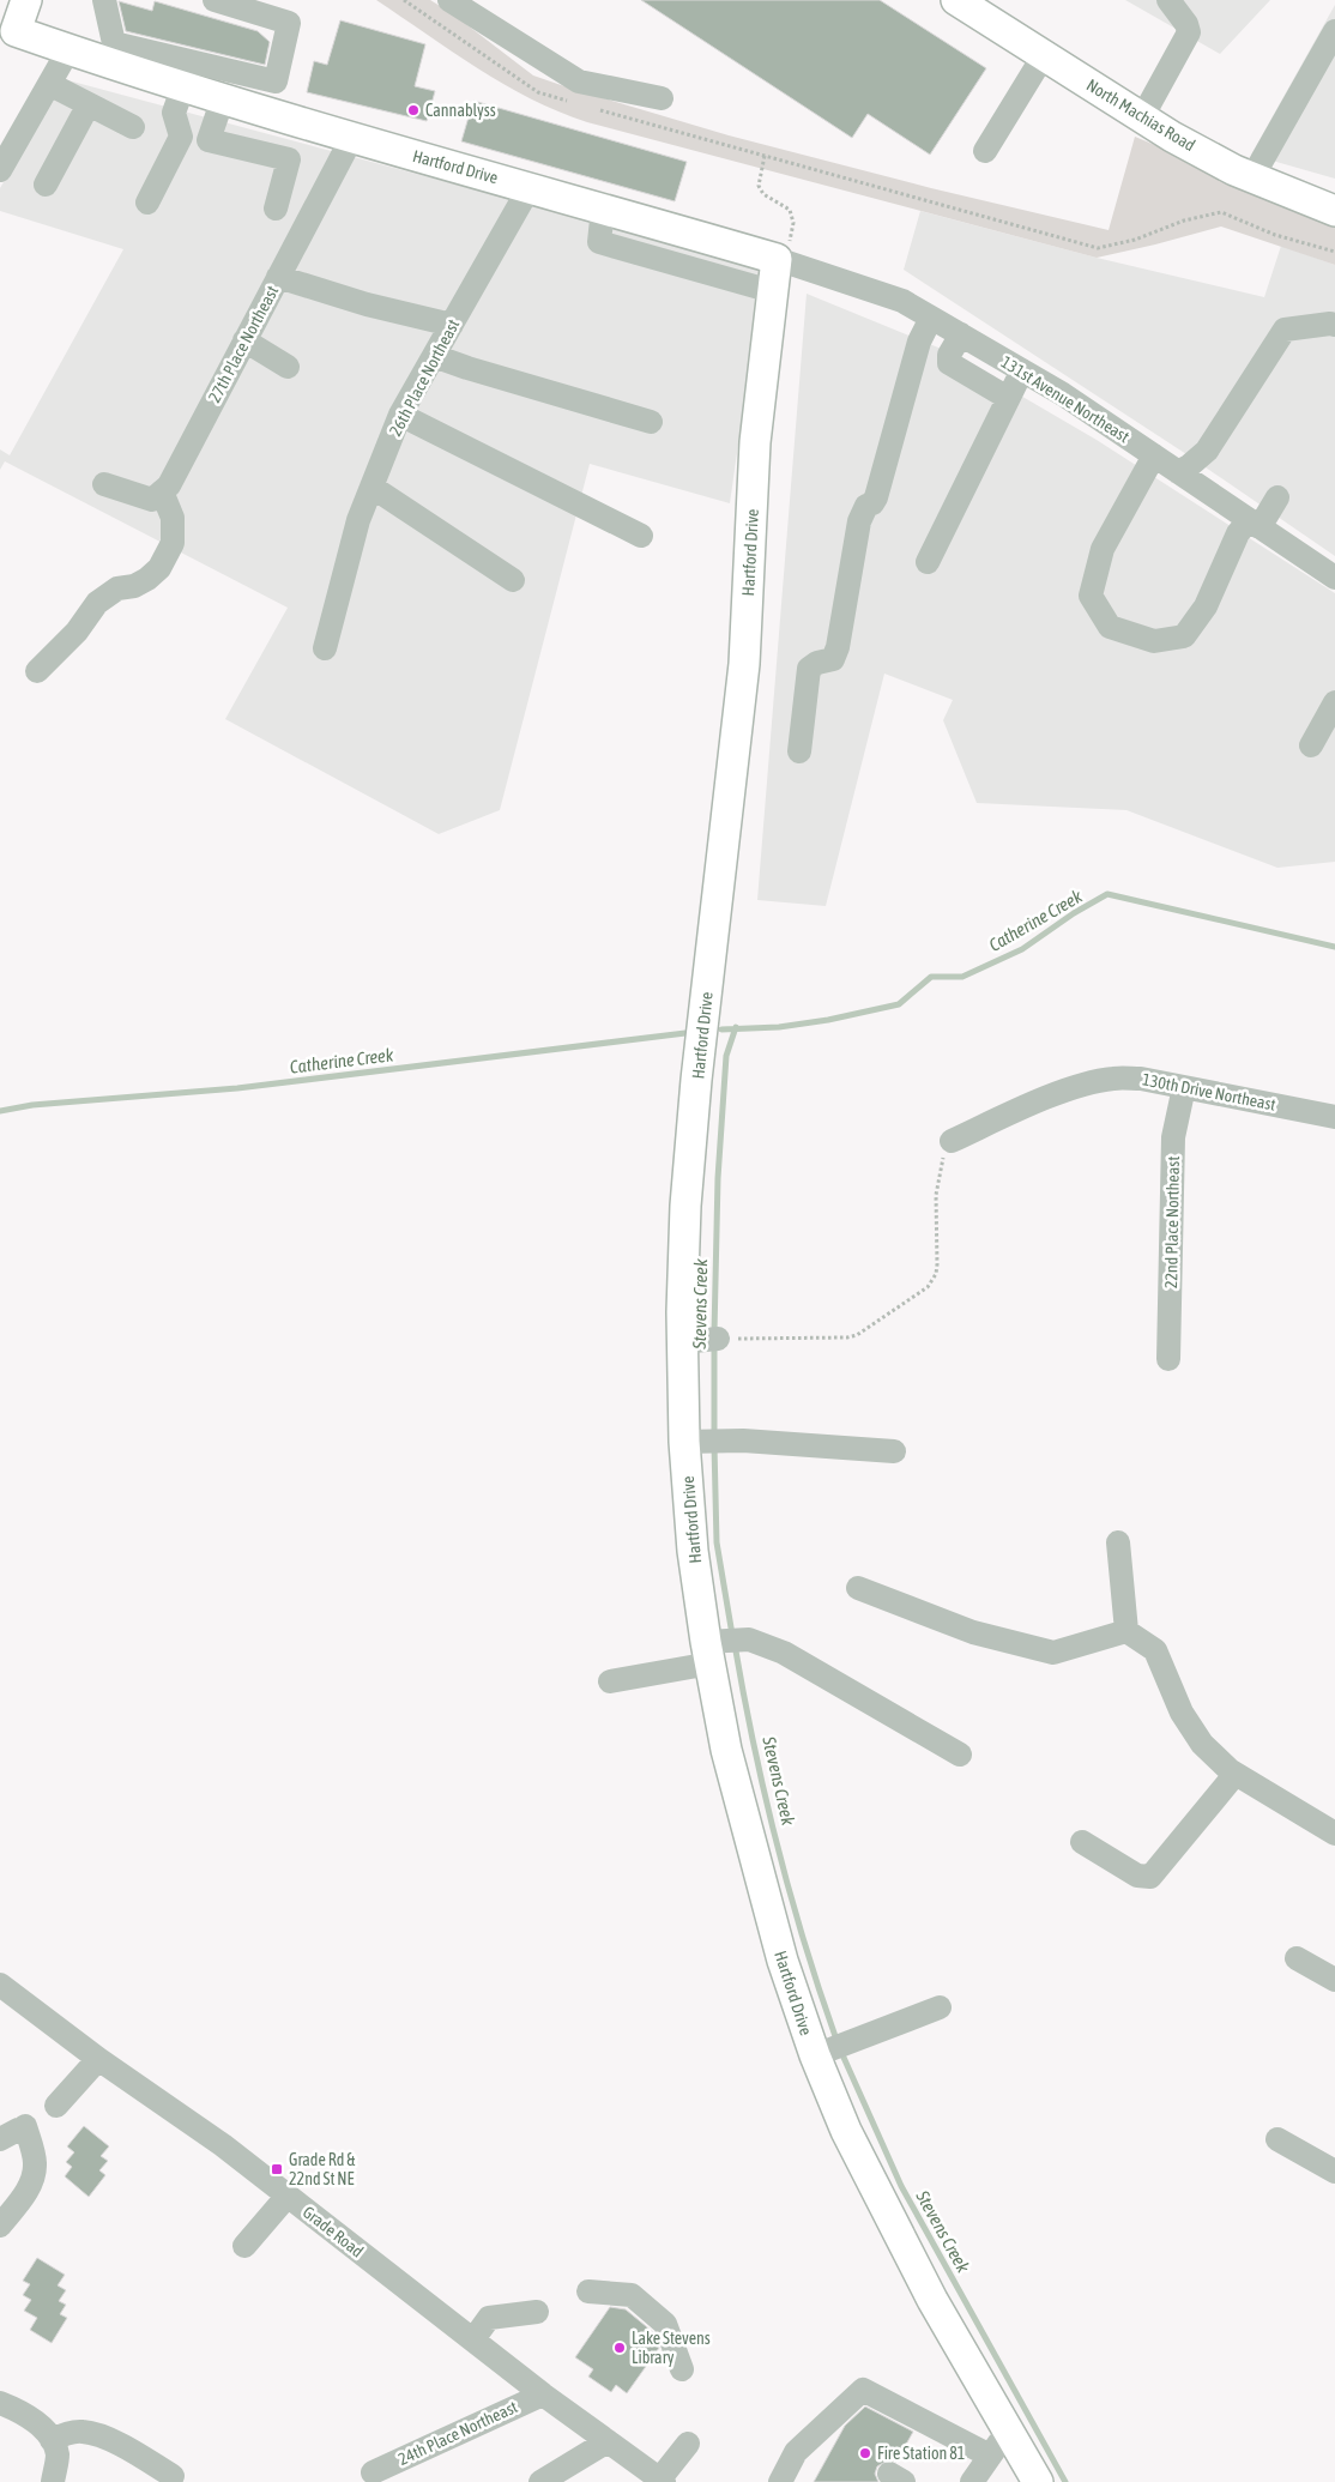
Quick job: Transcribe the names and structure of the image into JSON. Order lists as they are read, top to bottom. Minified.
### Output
{"streets":{"main road":["North Machias Road","Hartford Drive"],"street":["27th Place Northeast","26th Place Northeast","131st Avenue Northeast","130th Drive Northeast","22nd Place Northeast","Grade Road","24th Place Northeast"]},"crossings":[["Hartford Drive","27th Place Northeast"],["Hartford Drive","26th Place Northeast"],["Hartford Drive","131st Avenue Northeast"],["130th Drive Northeast","22nd Place Northeast"],["Grade Road","24th Place Northeast"]],"water":["Catherine Creek","Stevens Creek"],"places":{"other":["Cannablyss","Lake Stevens Library","Fire Station 81"],"transit":["Grade Rd & 22nd St NE"]}}
